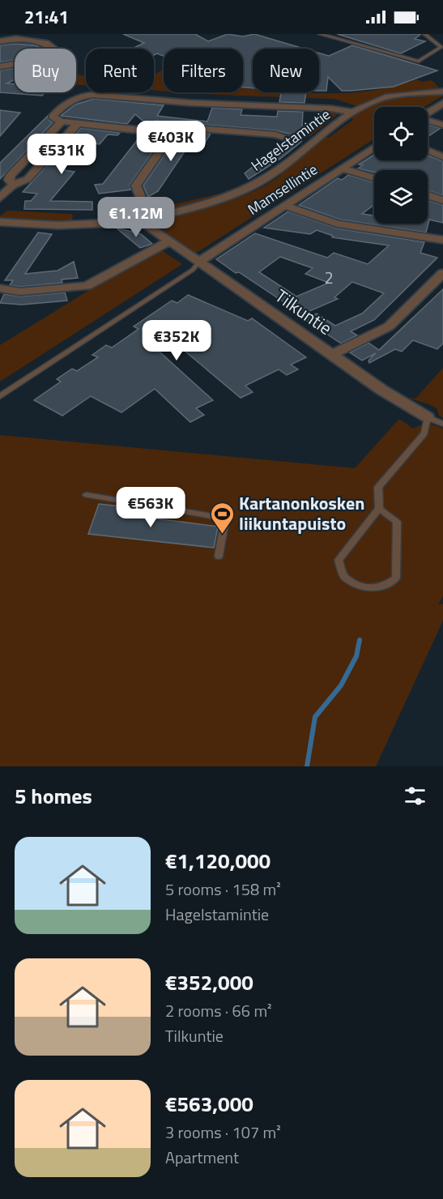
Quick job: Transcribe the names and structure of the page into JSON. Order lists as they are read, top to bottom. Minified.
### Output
{"streets":{"street":["Hagelstamintie","Mamsellintie","Tilkuntie"]},"crossings":[["Hagelstamintie","Tilkuntie"],["Mamsellintie","Tilkuntie"]],"places":{"sports":["Kartanonkosken liikuntapuisto"]},"house_numbers":["2"],"page":{"status":"21:41","chip":["Buy","Rent","Filters","New"],"price":["€403K","€531K","€1.12M","€352K","€563K"],"heading":"5 homes","list":[{"name":"€1,120,000","note":"5 rooms · 158 m² · Hagelstamintie"},{"name":"€352,000","note":"2 rooms · 66 m² · Tilkuntie"},{"name":"€563,000","note":"3 rooms · 107 m² · Apartment"}]}}
